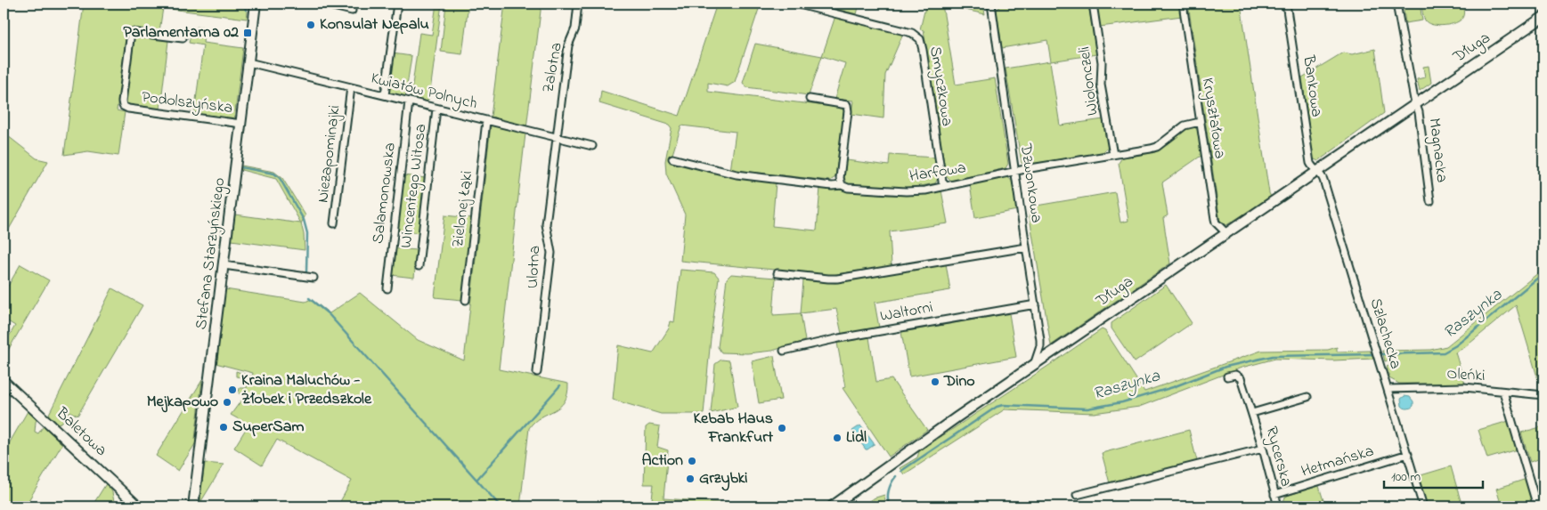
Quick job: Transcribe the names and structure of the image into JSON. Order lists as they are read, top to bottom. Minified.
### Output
{"streets":{"street":["Długa","Zalotna","Wiolonczeli","Smyczkowa","Bankowa","Kwiatów Polnych","Podolszyńska","Kryształowa","Magnacka","Niezapominajki","Harfowa","Dzwonkowa","Wincentego Witosa","Salamonowska","Zielonej Łąki","Stefana Starzyńskiego","Ulotna","Waltorni","Szlachecka","Oleńki","Baletowa","Rycerska","Hetmańska"]},"crossings":[["Długa","Bankowa"],["Długa","Kryształowa"],["Długa","Magnacka"],["Długa","Dzwonkowa"],["Długa","Szlachecka"],["Zalotna","Kwiatów Polnych"],["Zalotna","Ulotna"],["Wiolonczeli","Harfowa"],["Smyczkowa","Harfowa"],["Bankowa","Szlachecka"],["Kwiatów Polnych","Niezapominajki"],["Kwiatów Polnych","Wincentego Witosa"],["Kwiatów Polnych","Salamonowska"],["Kwiatów Polnych","Zielonej Łąki"],["Kwiatów Polnych","Stefana Starzyńskiego"],["Kwiatów Polnych","Ulotna"],["Podolszyńska","Stefana Starzyńskiego"],["Kryształowa","Harfowa"],["Harfowa","Dzwonkowa"],["Dzwonkowa","Waltorni"],["Szlachecka","Oleńki"],["Szlachecka","Hetmańska"],["Rycerska","Hetmańska"]],"water":["Raszynka"],"places":{"other":["Konsulat Nepalu","Dino","Kraina Maluchów - Żłobek i Przedszkole","Mejkapowo","SuperSam","Kebab Haus Frankfurt","Lidl","Action","Grzybki"],"transit":["Parlamentarna 02"]},"scale_bar":"100 m"}
